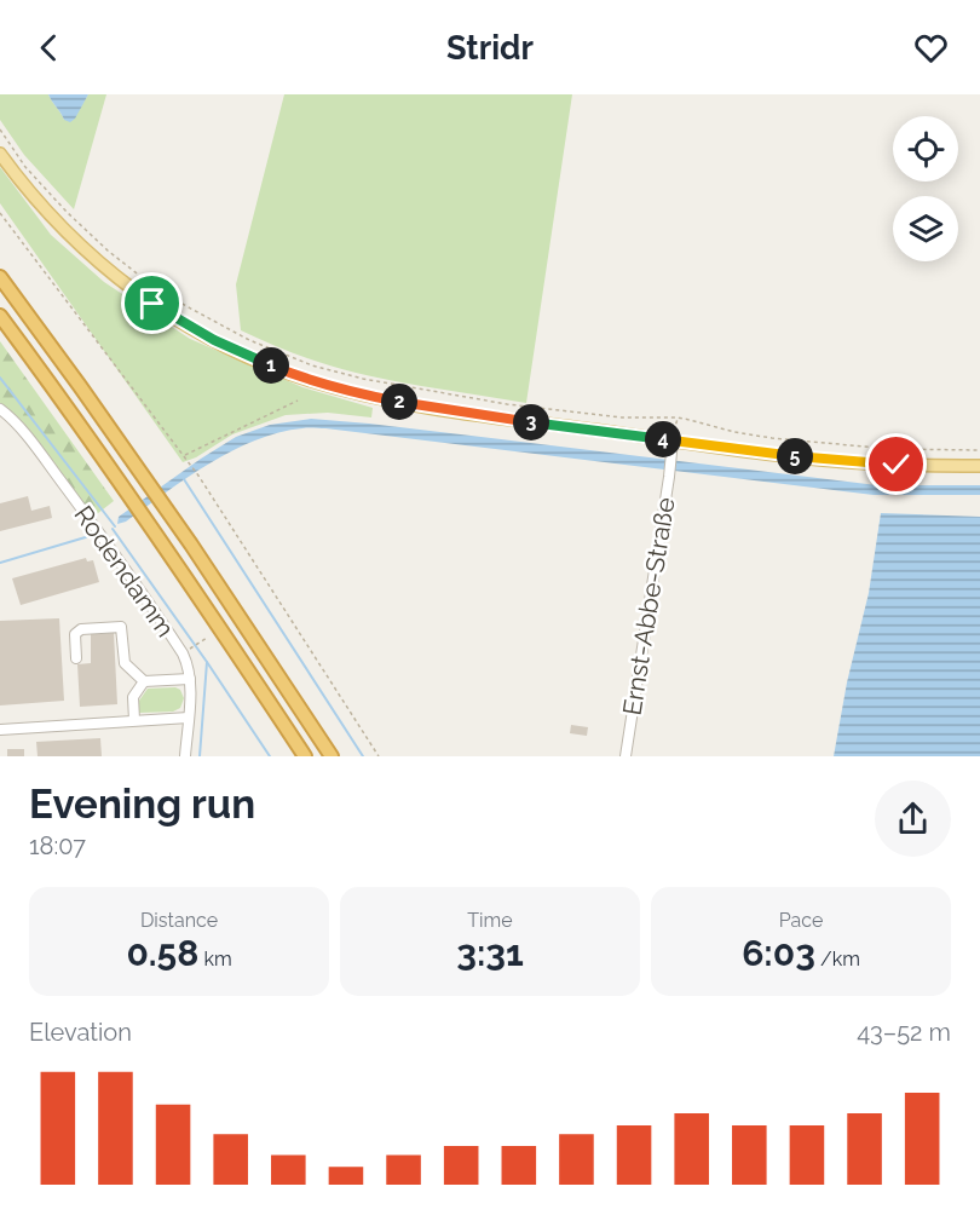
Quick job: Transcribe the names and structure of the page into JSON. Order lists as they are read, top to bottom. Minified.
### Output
{"streets":{"street":["Rodendamm","Ernst-Abbe-Straße"]},"page":{"header":"Stridr","pins":["1","2","3","4","5"],"heading":["Evening run","18:07"],"stats":[["Distance","0.58 km"],["Time","3:31"],["Pace","6:03 /km"]],"chart":["Elevation","43–52 m"]}}
